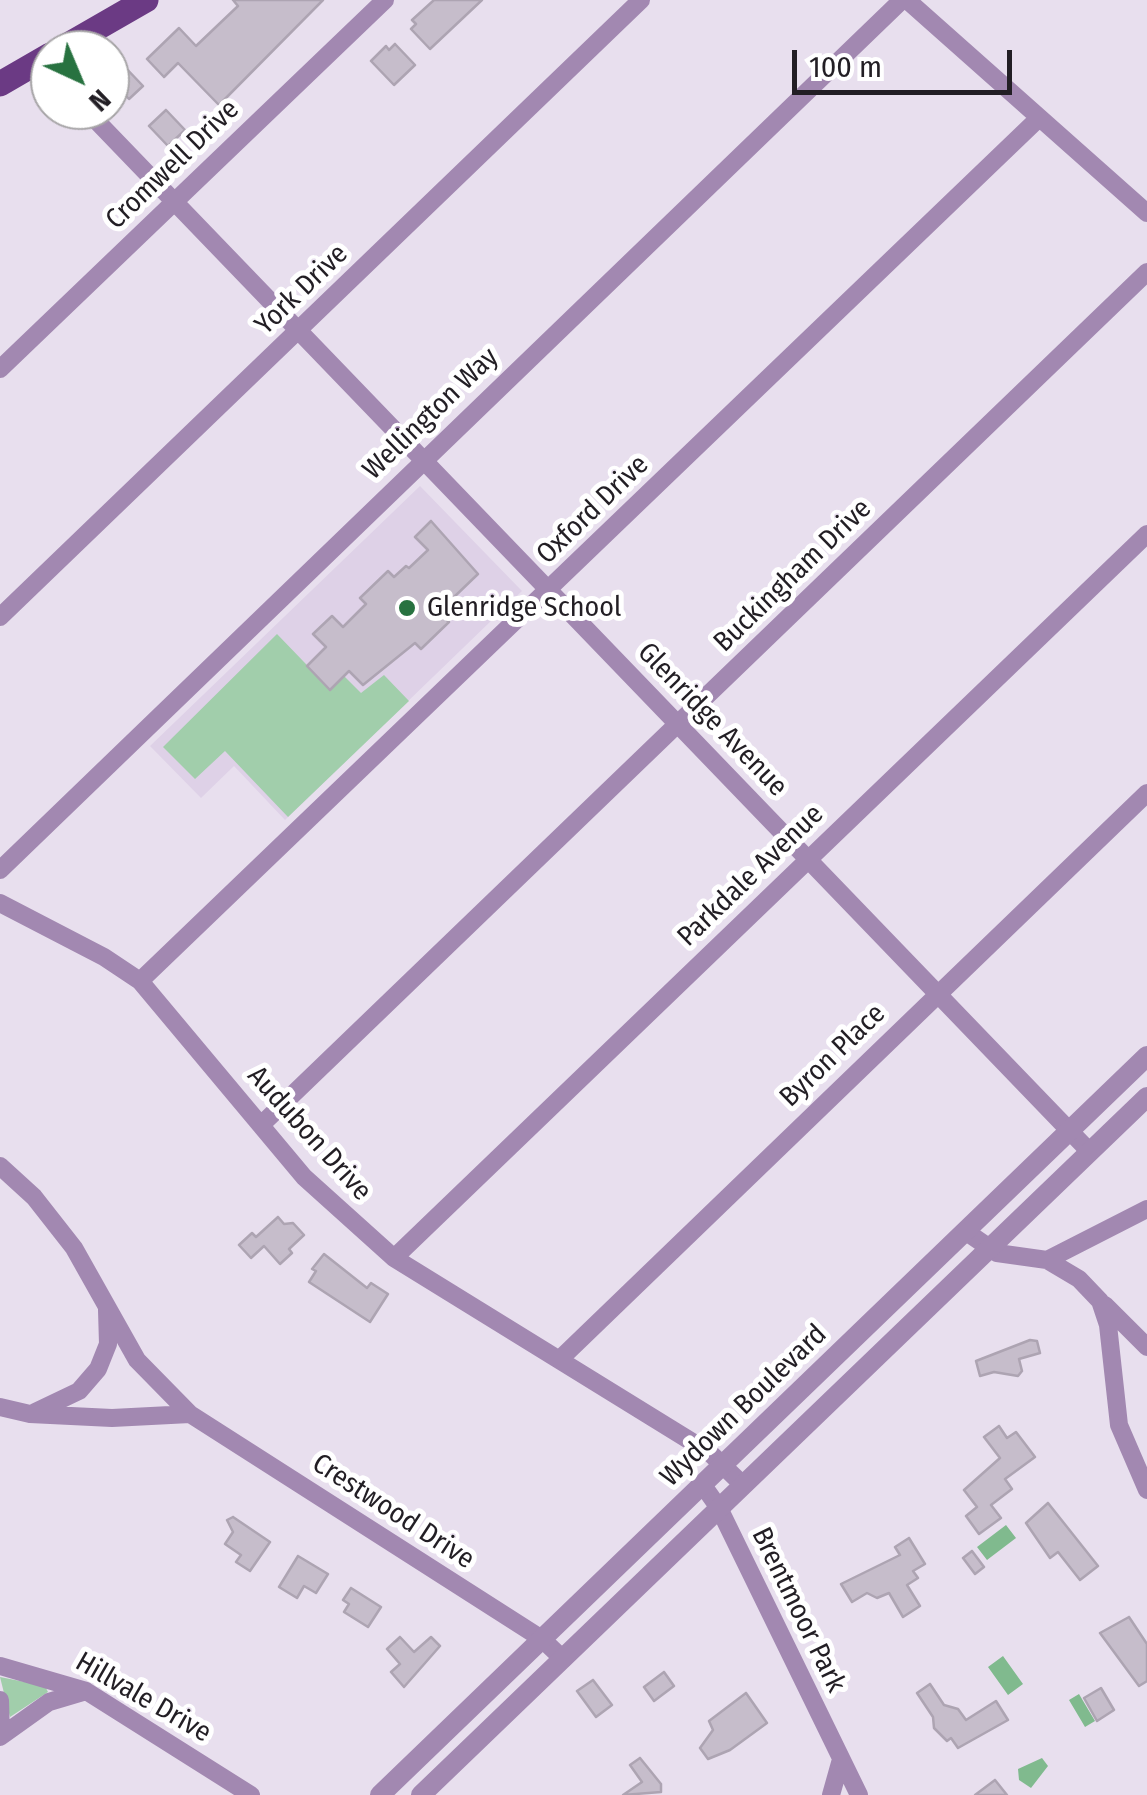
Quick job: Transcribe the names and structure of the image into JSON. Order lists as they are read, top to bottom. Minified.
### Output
{"streets":{"street":["Cromwell Drive","York Drive","Wellington Way","Oxford Drive","Buckingham Drive","Glenridge Avenue","Parkdale Avenue","Byron Place","Audubon Drive","Wydown Boulevard","Crestwood Drive","Brentmoor Park","Hillvale Drive"]},"crossings":[["Cromwell Drive","Glenridge Avenue"],["York Drive","Glenridge Avenue"],["Wellington Way","Glenridge Avenue"],["Oxford Drive","Glenridge Avenue"],["Oxford Drive","Audubon Drive"],["Buckingham Drive","Glenridge Avenue"],["Buckingham Drive","Audubon Drive"],["Glenridge Avenue","Parkdale Avenue"],["Glenridge Avenue","Byron Place"],["Glenridge Avenue","Wydown Boulevard"],["Parkdale Avenue","Audubon Drive"],["Byron Place","Audubon Drive"],["Audubon Drive","Wydown Boulevard"],["Wydown Boulevard","Crestwood Drive"],["Wydown Boulevard","Brentmoor Park"]],"places":["Glenridge School"],"scale_bar":"100 m","north":"bottom right"}
